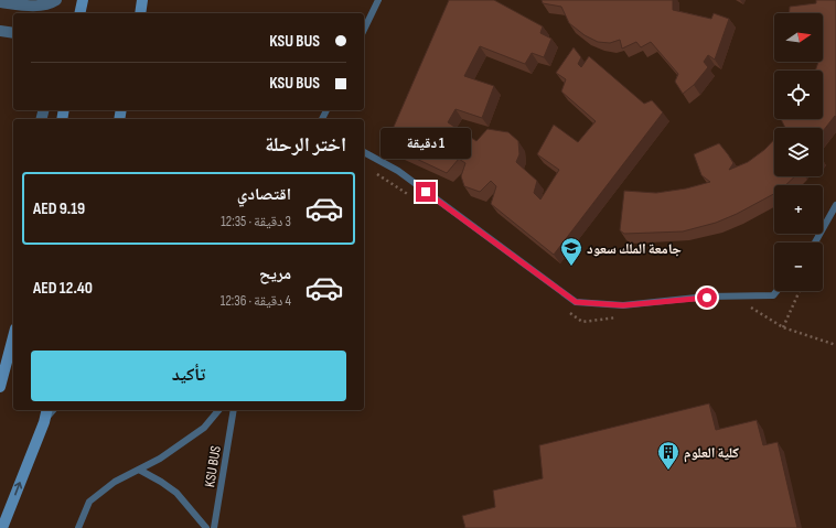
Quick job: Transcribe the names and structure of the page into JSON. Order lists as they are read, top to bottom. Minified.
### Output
{"streets":{"lane":["KSU BUS"]},"places":{"school or university":["جامعة الملك سعود"],"building":["كلية العلوم"]},"north":"right","page":{"map_buttons":["+","−"],"banner":["KSU BUS","KSU BUS"],"heading":"اختر الرحلة","bubble":"1 دقيقة","list":[{"name":"اقتصادي","note":"3 دقيقة · 12:35","value":"AED 9.19"},{"name":"مريح","note":"4 دقيقة · 12:36","value":"AED 12.40"}],"buttons":"تأكيد"}}
